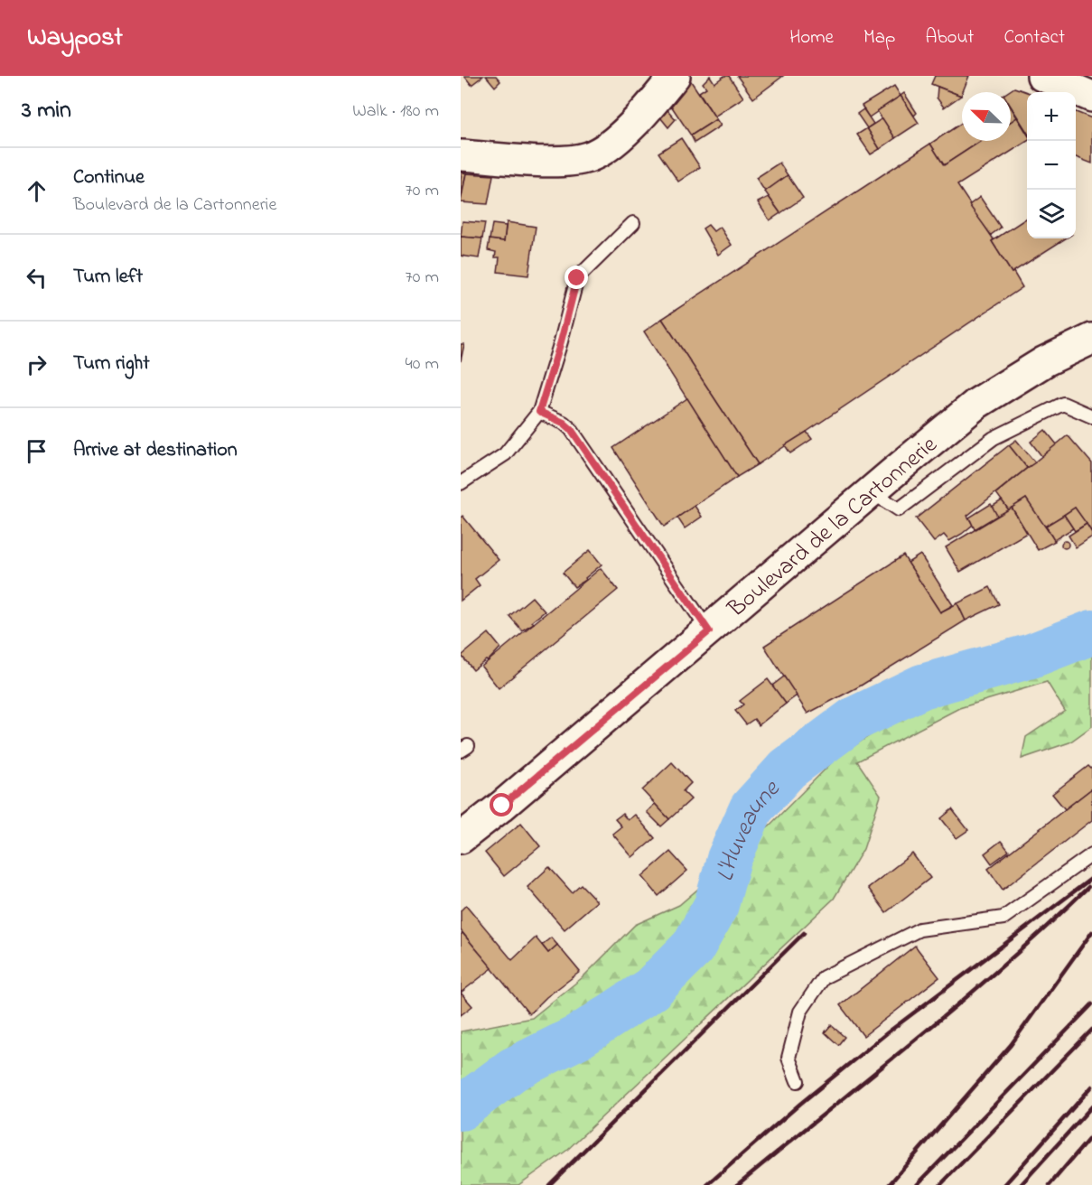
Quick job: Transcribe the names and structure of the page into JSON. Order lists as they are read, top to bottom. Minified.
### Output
{"streets":{"main road":["Boulevard de la Cartonnerie"]},"water":["L'Huveaune"],"north":"top left","page":{"header":"Waypost","nav":["Home","Map","About","Contact"],"heading":["3 min","Walk · 180 m"],"map_buttons":["+","−"],"list":[["Continue","Boulevard de la Cartonnerie","70 m"],["Turn left","70 m"],["Turn right","40 m"],"Arrive at destination"]}}
